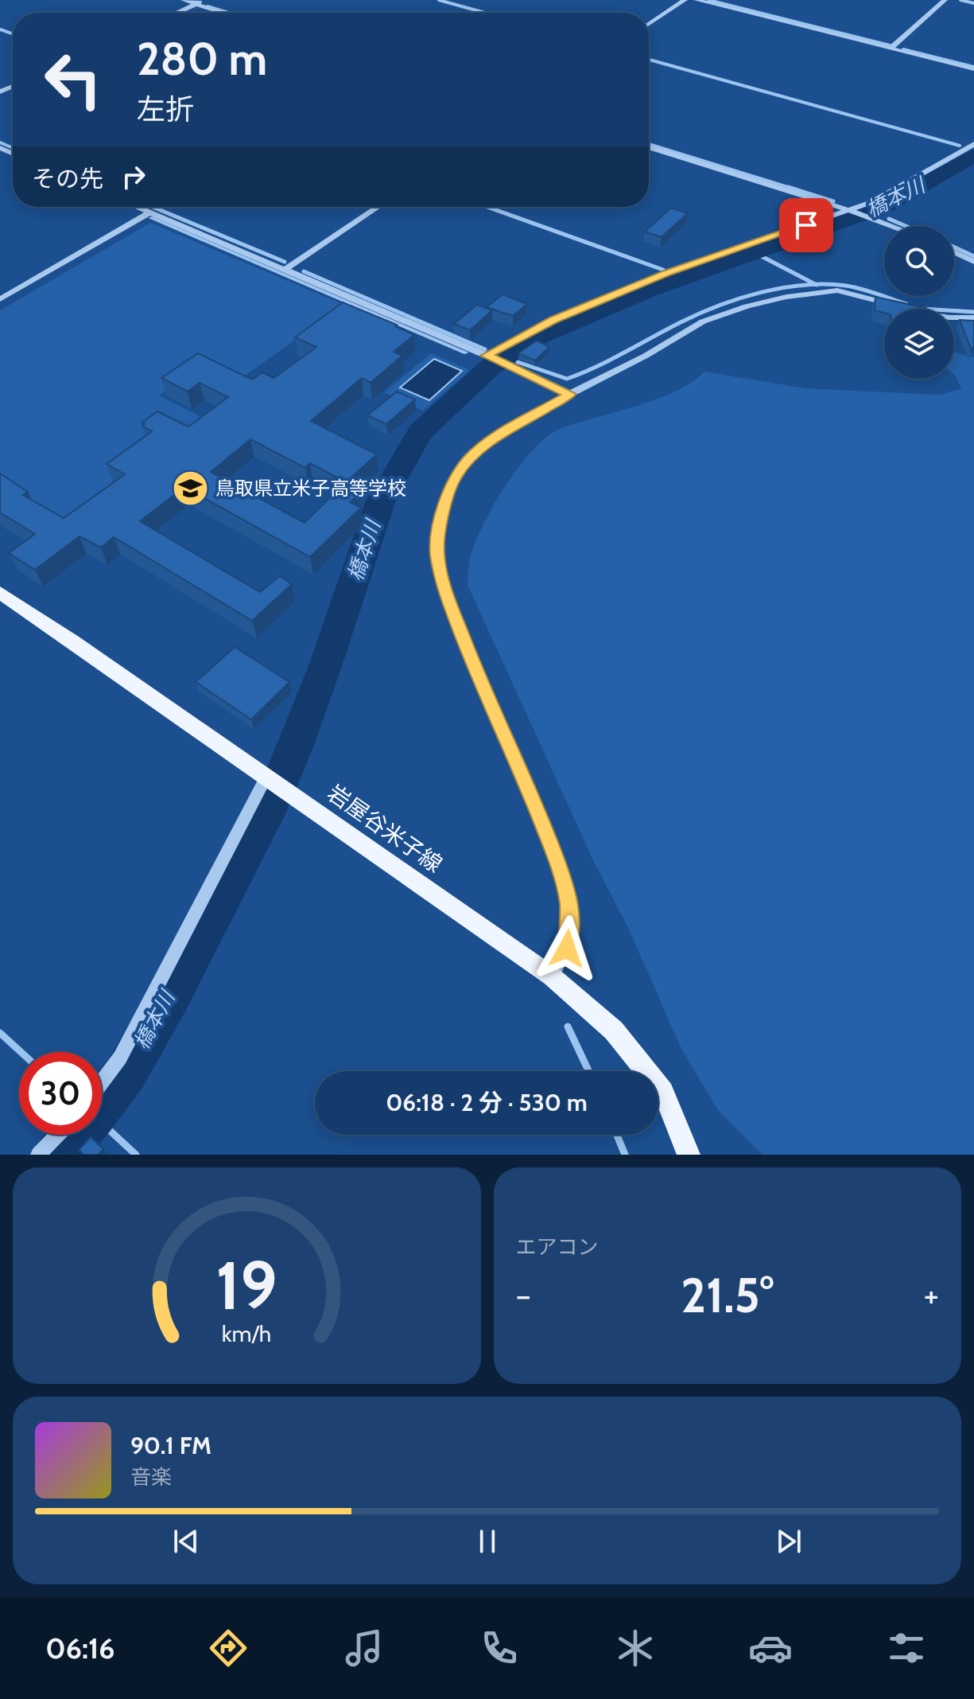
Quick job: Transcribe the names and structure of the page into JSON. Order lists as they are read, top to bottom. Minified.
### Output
{"streets":{"main road":["岩屋谷米子線"]},"water":["橋本川"],"places":{"school or university":["鳥取県立米子高等学校"]},"page":{"turn":["280 m","左折"],"then":"その先","limit":"30","trip":"06:18 · 2 分 · 530 m","tile":"エアコン","heat":["−","21.5°","+"],"song":["90.1 FM","音楽"],"tabs":"06:16","gauge":["19","km/h"]}}
